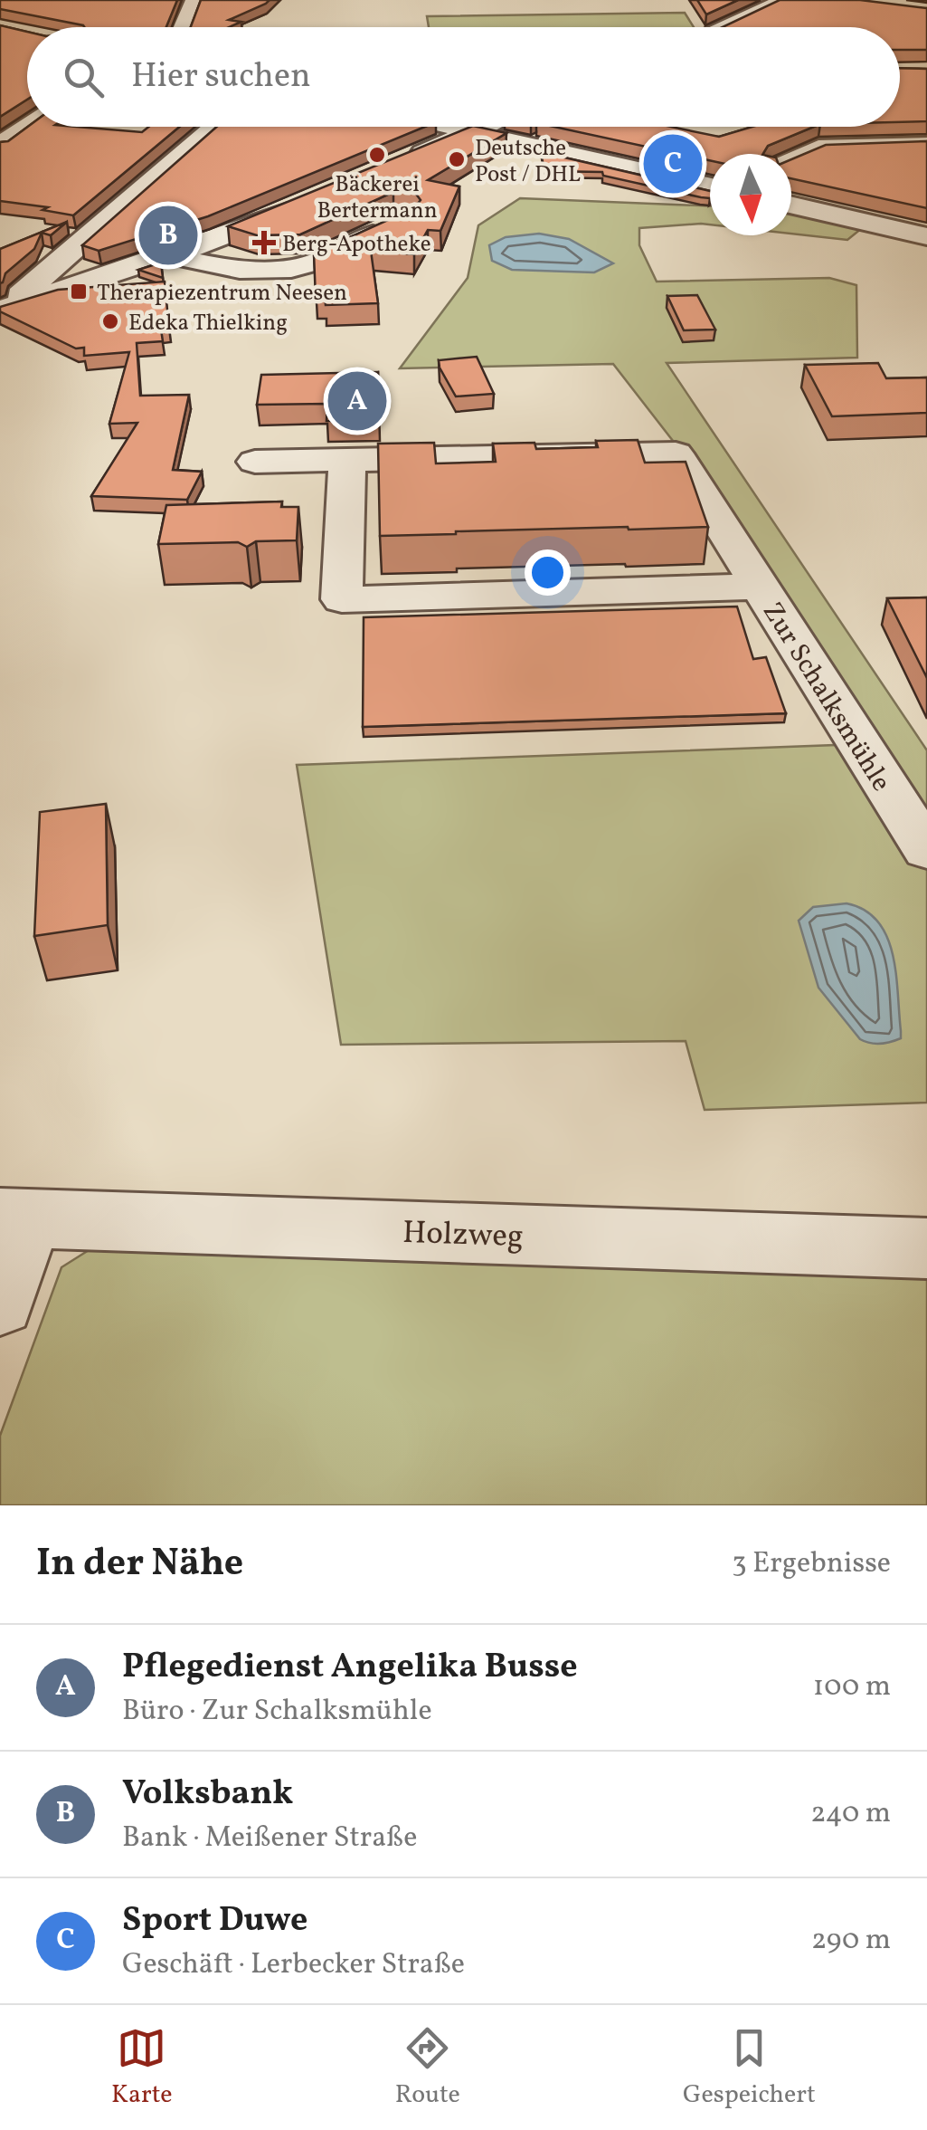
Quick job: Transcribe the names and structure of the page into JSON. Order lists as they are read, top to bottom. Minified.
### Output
{"streets":{"street":["Zur Schalksmühle","Holzweg"]},"places":{"other":["Bäckerei Bertermann","Deutsche Post / DHL","Edeka Thielking"],"health":["Berg-Apotheke"],"transit":["Therapiezentrum Neesen"]},"north":"bottom","page":{"search":"Hier suchen","pins":["C","B","A"],"heading":["In der Nähe","3 Ergebnisse"],"list":[{"mark":"A","name":"Pflegedienst Angelika Busse","note":"Büro · Zur Schalksmühle","value":"100 m"},{"mark":"B","name":"Volksbank","note":"Bank · Meißener Straße","value":"240 m"},{"mark":"C","name":"Sport Duwe","note":"Geschäft · Lerbecker Straße","value":"290 m"}],"nav":["Karte","Route","Gespeichert"]}}
